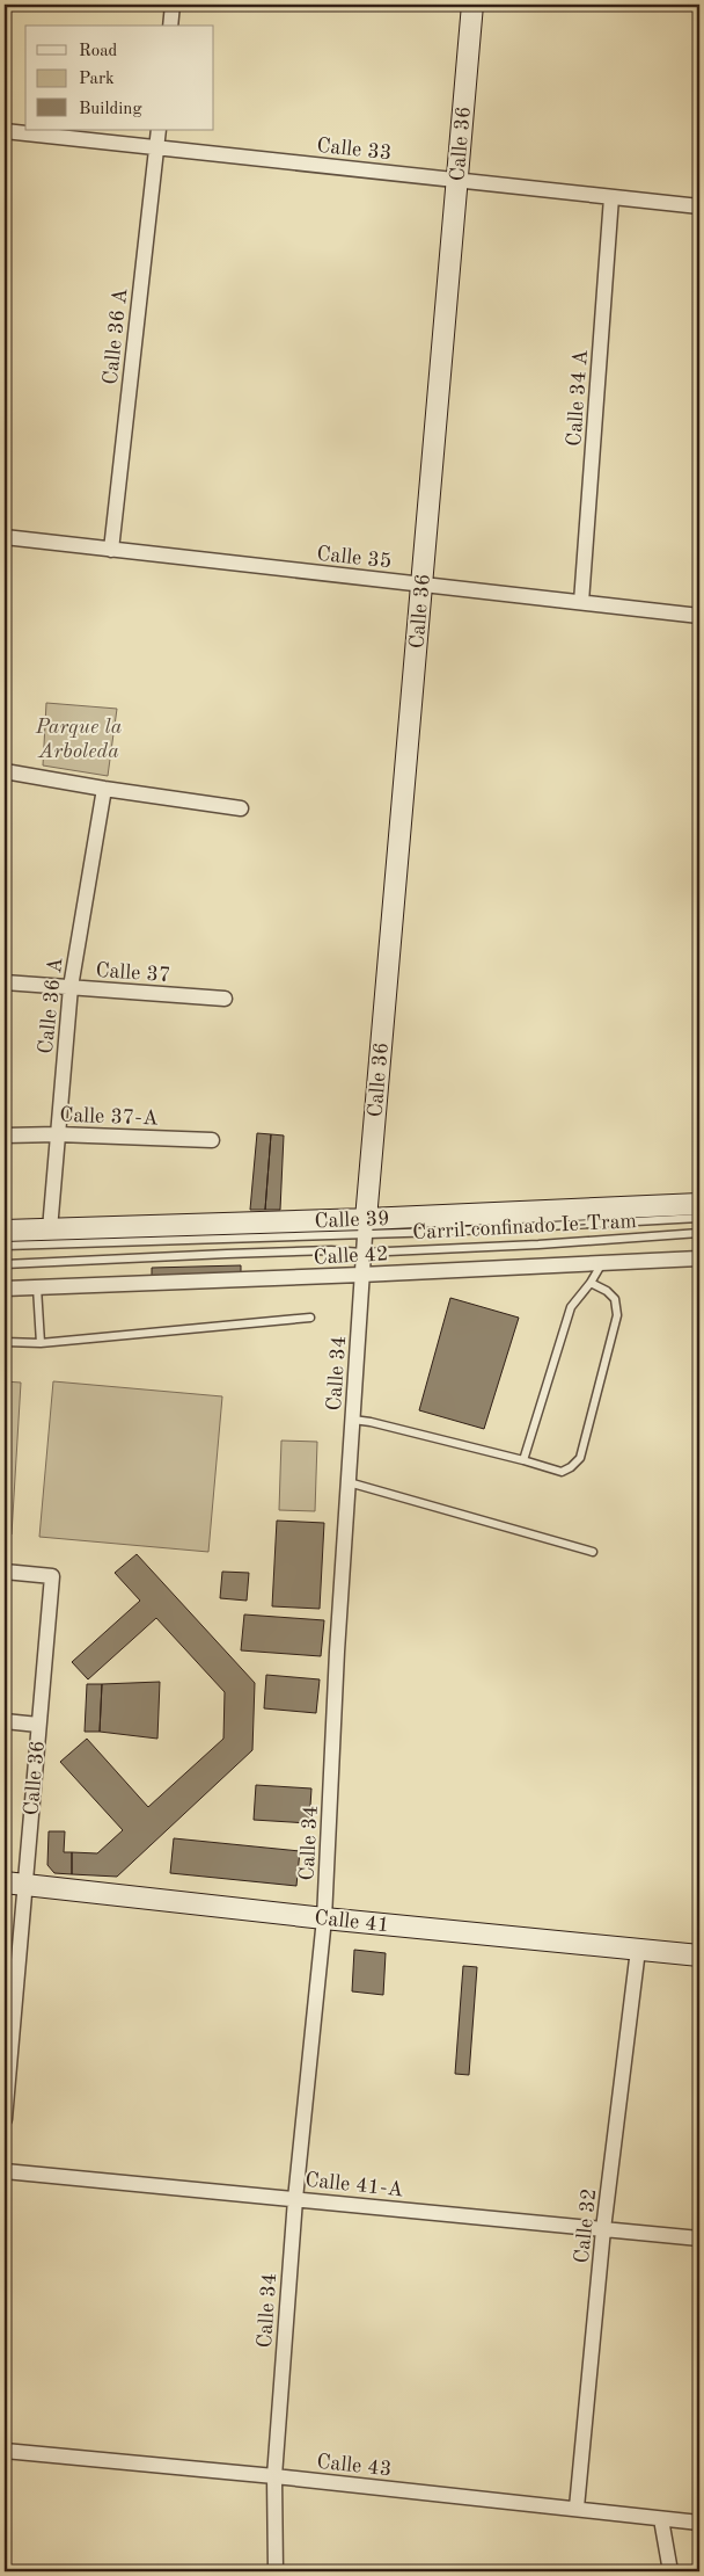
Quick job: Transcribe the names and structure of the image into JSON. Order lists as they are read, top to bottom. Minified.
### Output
{"streets":{"street":["Calle 36","Calle 33","Calle 36 A","Calle 34 A","Calle 35","Calle 37","Calle 37-A","Calle 39","Calle 42","Calle 34","Calle 41","Calle 41-A","Calle 32","Calle 43"],"lane":["Carril confinado Ie-Tram"]},"crossings":[["Calle 36","Calle 33"],["Calle 36","Calle 35"],["Calle 36","Calle 39"],["Calle 36","Carril confinado Ie-Tram"],["Calle 36","Calle 34"],["Calle 36","Calle 41"],["Calle 33","Calle 36 A"],["Calle 33","Calle 34 A"],["Calle 36 A","Calle 35"],["Calle 36 A","Calle 37"],["Calle 36 A","Calle 37-A"],["Calle 36 A","Calle 39"],["Calle 34 A","Calle 35"],["Calle 39","Carril confinado Ie-Tram"],["Calle 39","Calle 34"],["Carril confinado Ie-Tram","Calle 34"],["Calle 42","Calle 34"],["Calle 34","Calle 41"],["Calle 34","Calle 41-A"],["Calle 34","Calle 43"],["Calle 41","Calle 32"],["Calle 41-A","Calle 32"],["Calle 32","Calle 43"]],"parks":["Parque la Arboleda"],"legend":["Road","Park","Building"]}
